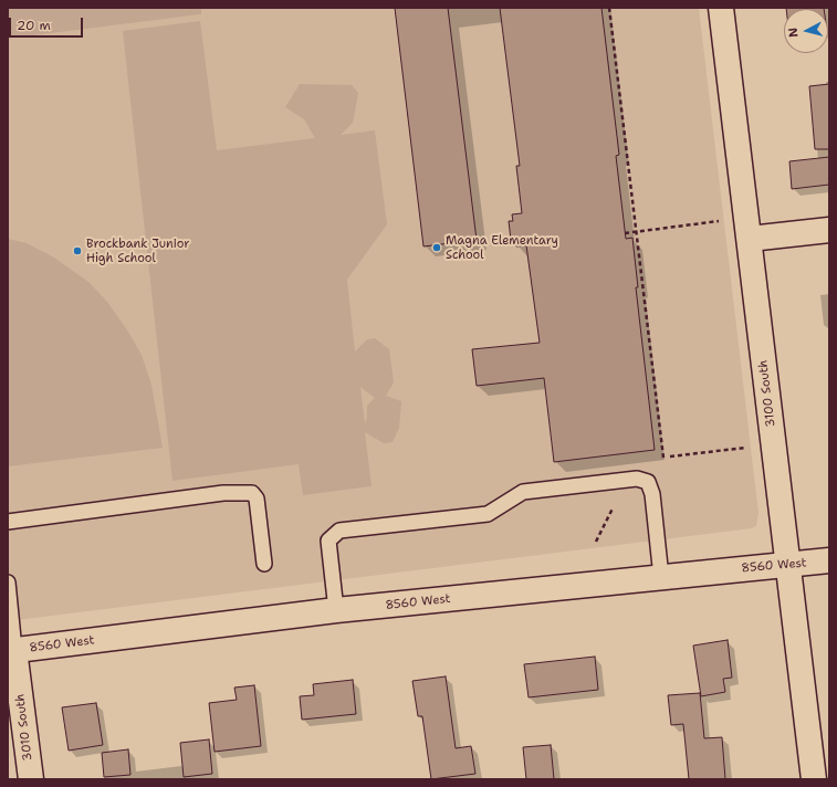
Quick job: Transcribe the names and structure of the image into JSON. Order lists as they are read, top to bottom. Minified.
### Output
{"streets":{"street":["3100 South","8560 West","3010 South"]},"crossings":[["3100 South","8560 West"],["8560 West","3010 South"]],"places":["Magna Elementary School","Brockbank Junior High School"],"scale_bar":"20 m","north":"left"}
